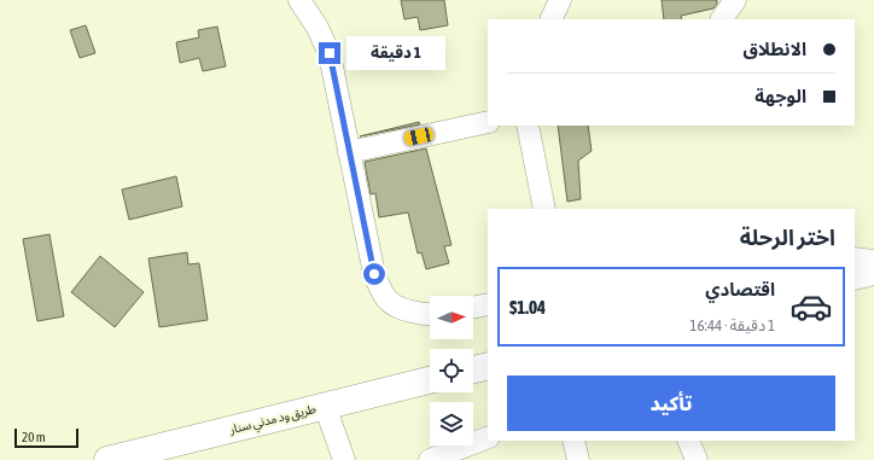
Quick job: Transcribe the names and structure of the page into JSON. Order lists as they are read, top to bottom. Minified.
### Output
{"streets":{"highway":["طريق ود مدني سنار"]},"scale_bar":"20 m","north":"right","page":{"banner":["الانطلاق","الوجهة"],"bubble":"1 دقيقة","heading":"اختر الرحلة","list":[{"name":"اقتصادي","note":"1 دقيقة · 16:44","value":"$1.04"}],"buttons":"تأكيد","scale":"20 m"}}
